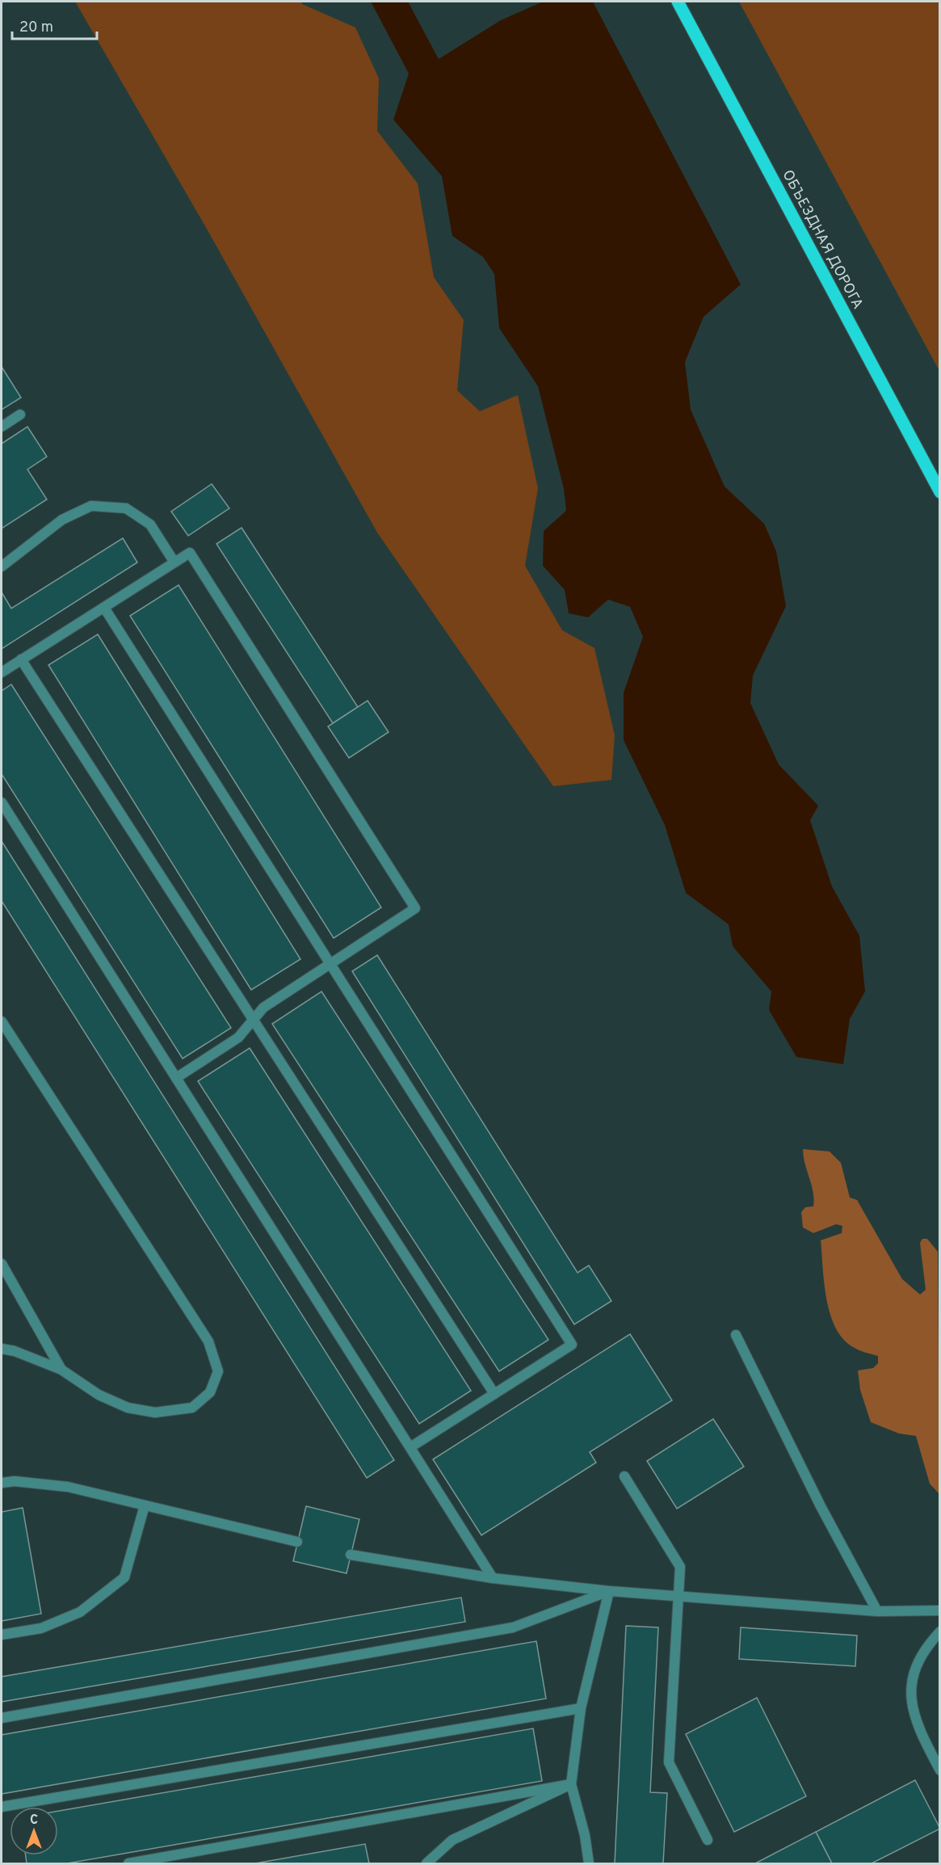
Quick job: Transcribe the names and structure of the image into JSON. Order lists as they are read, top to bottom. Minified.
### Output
{"streets":{"main road":["ОБЪЕЗДНАЯ ДОРОГА"]},"scale_bar":"20 m","north":"top"}
